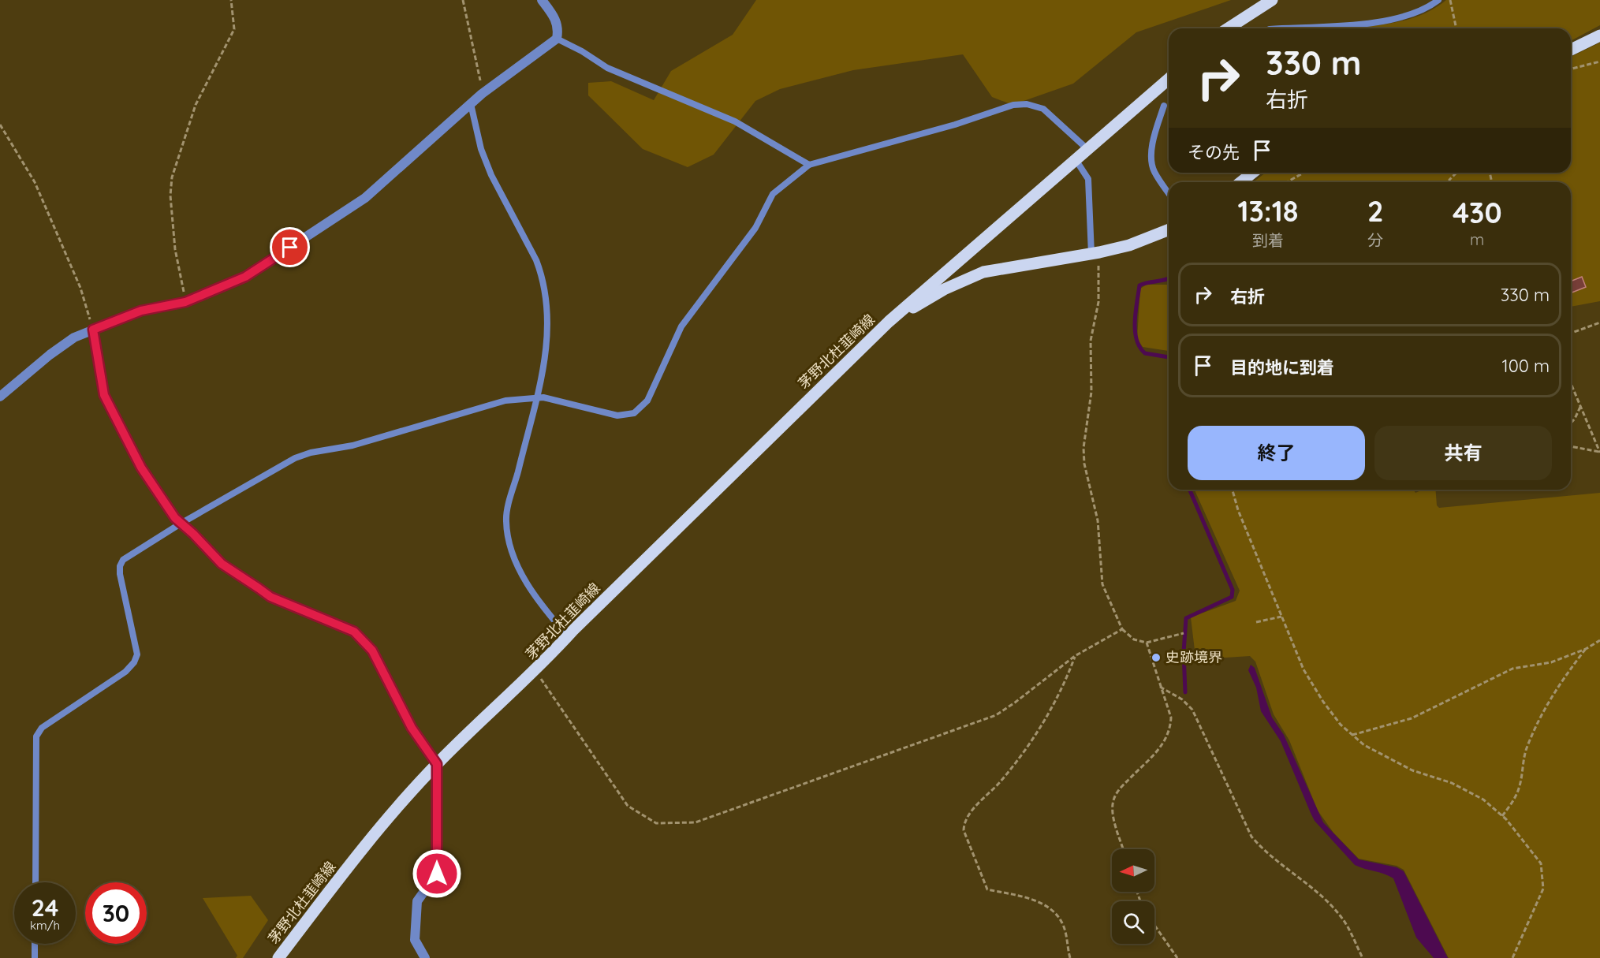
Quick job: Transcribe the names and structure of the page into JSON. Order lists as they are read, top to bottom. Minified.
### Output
{"streets":{"main road":["茅野北杜韮崎線"]},"places":["史跡境界"],"north":"left","page":{"turn":["330 m","右折"],"then":"その先","eta":["13:18","到着","2","分","430","m"],"list":[{"name":"右折","value":"330 m"},{"name":"目的地に到着","value":"100 m"}],"buttons":["終了","共有"],"speed":"24 km/h","limit":"30"}}
